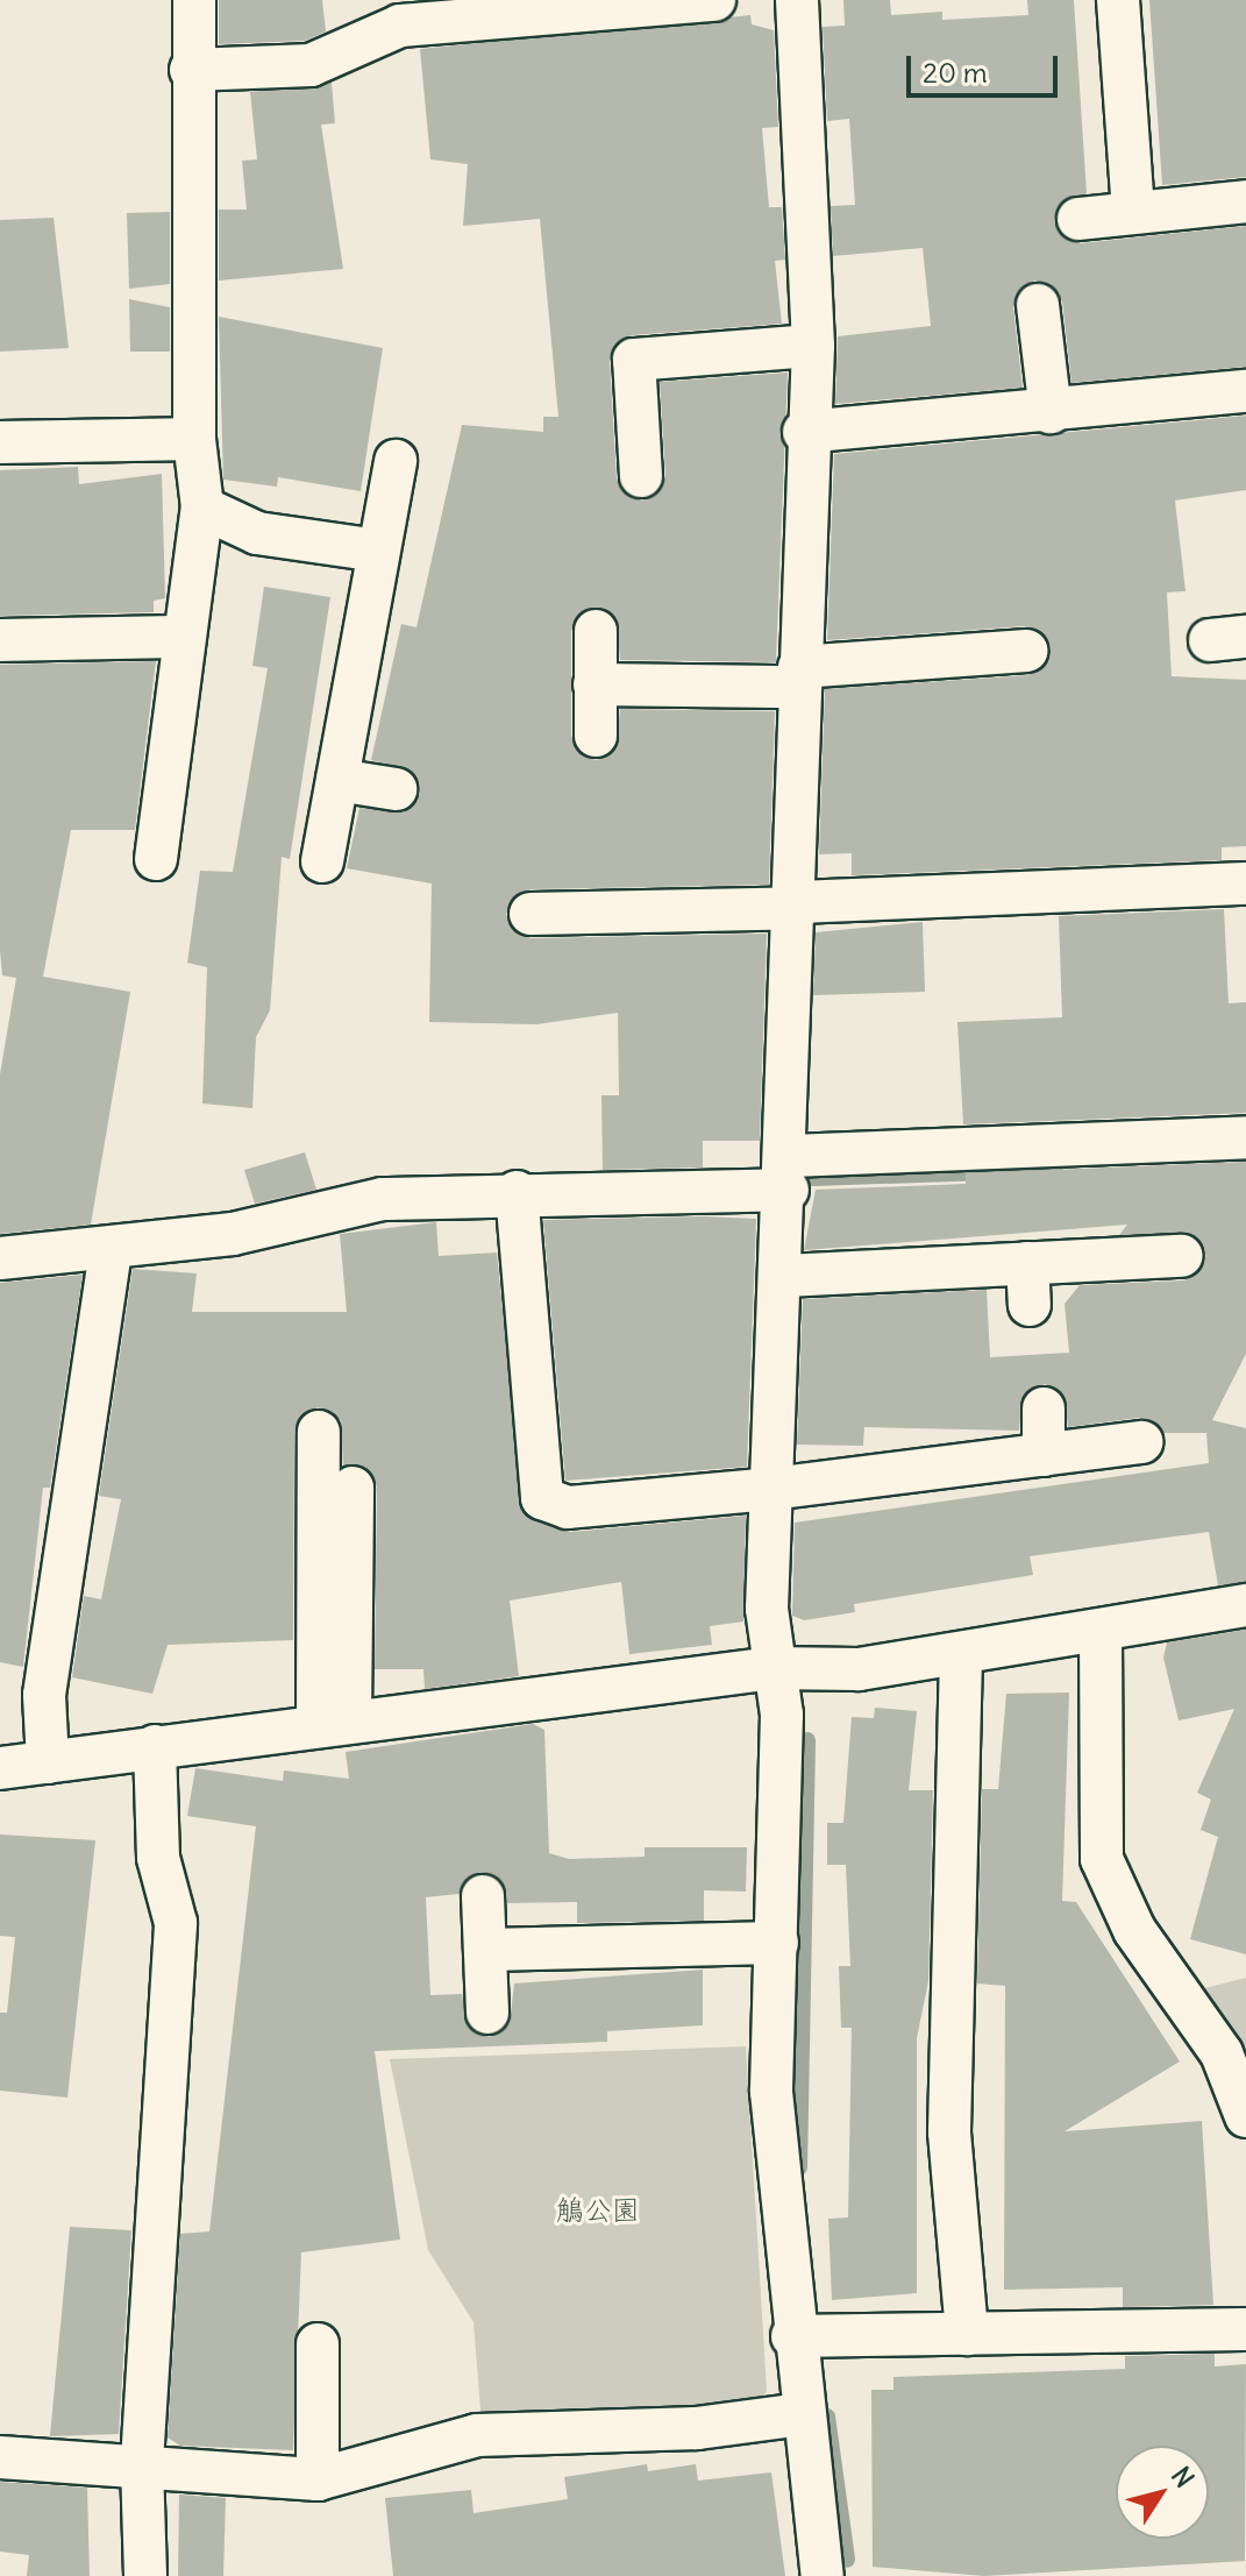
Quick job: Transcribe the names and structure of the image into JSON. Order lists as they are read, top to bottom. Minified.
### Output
{"parks":["鵤公園"],"scale_bar":"20 m","north":"top right"}
